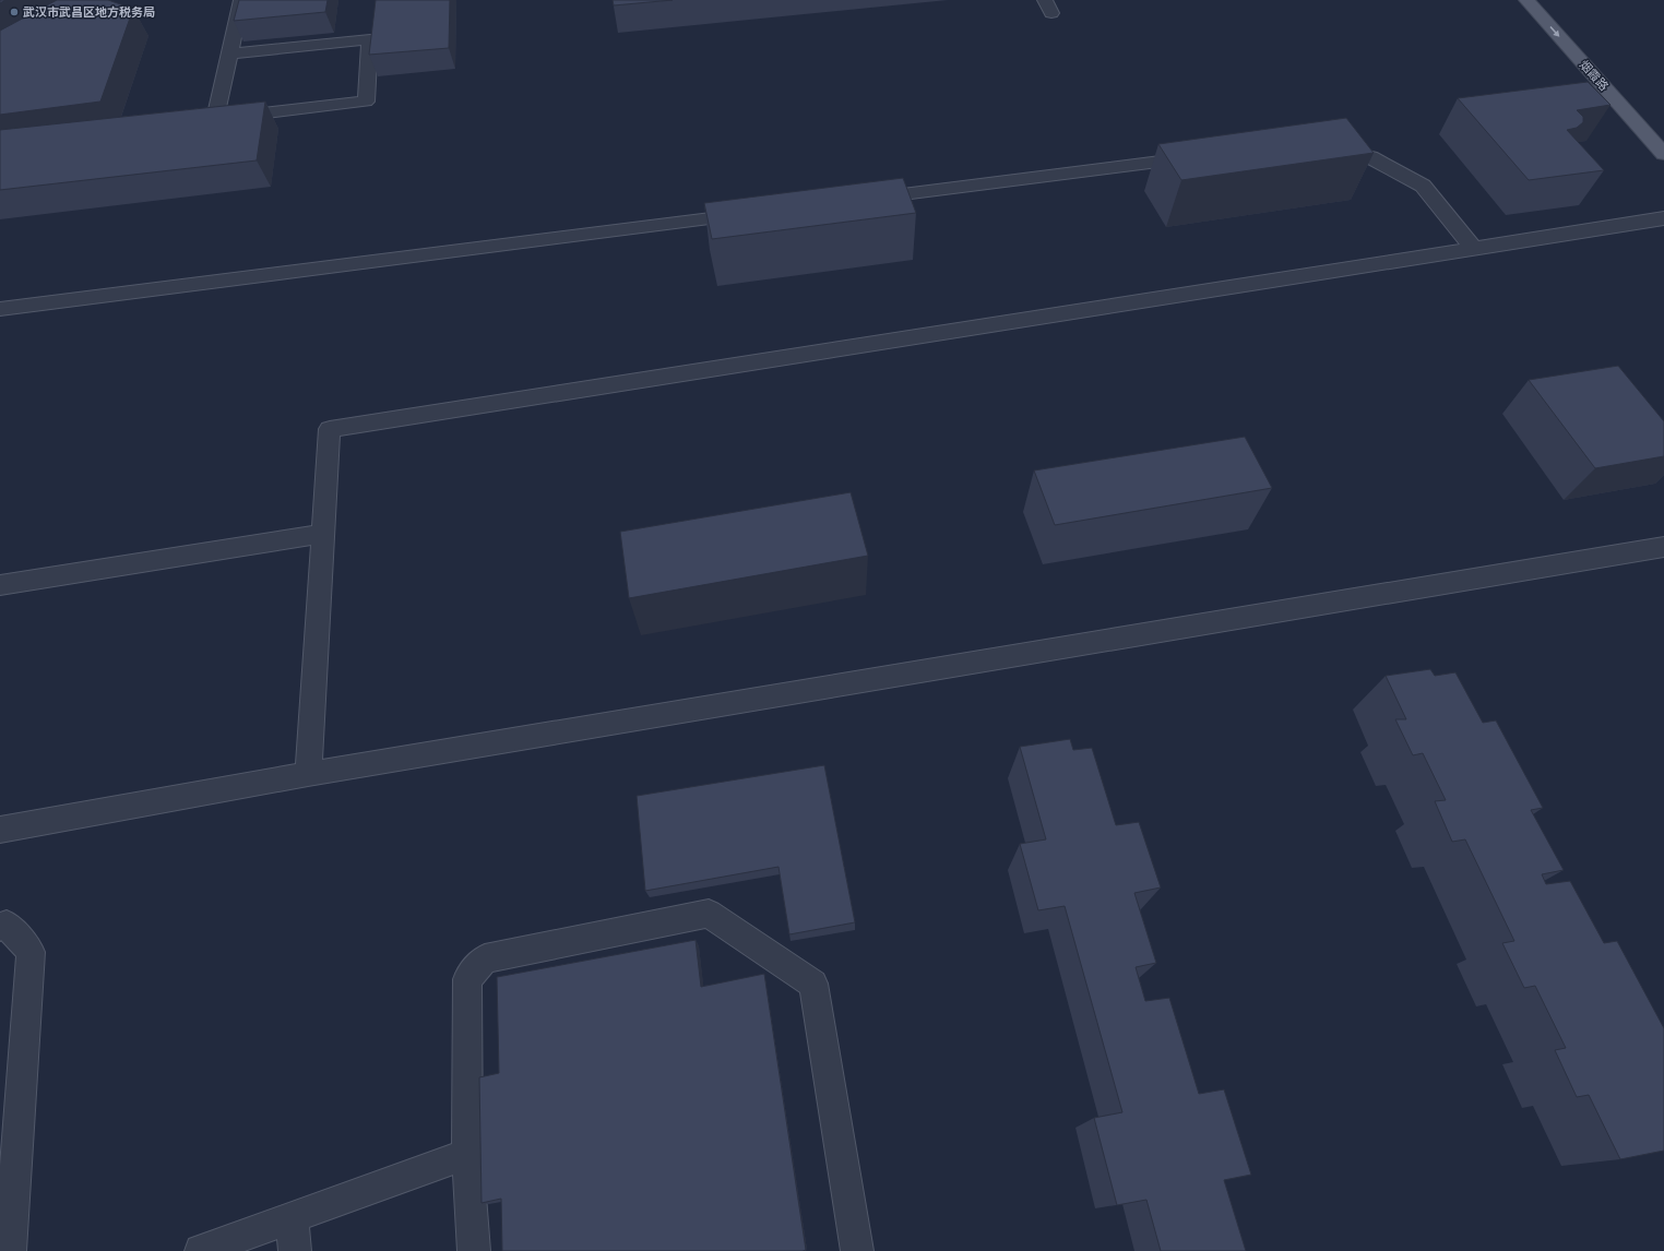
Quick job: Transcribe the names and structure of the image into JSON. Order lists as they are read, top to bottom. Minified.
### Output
{"streets":{"main road":["烟霞路"]},"places":["武汉市武昌区地方税务局"]}
